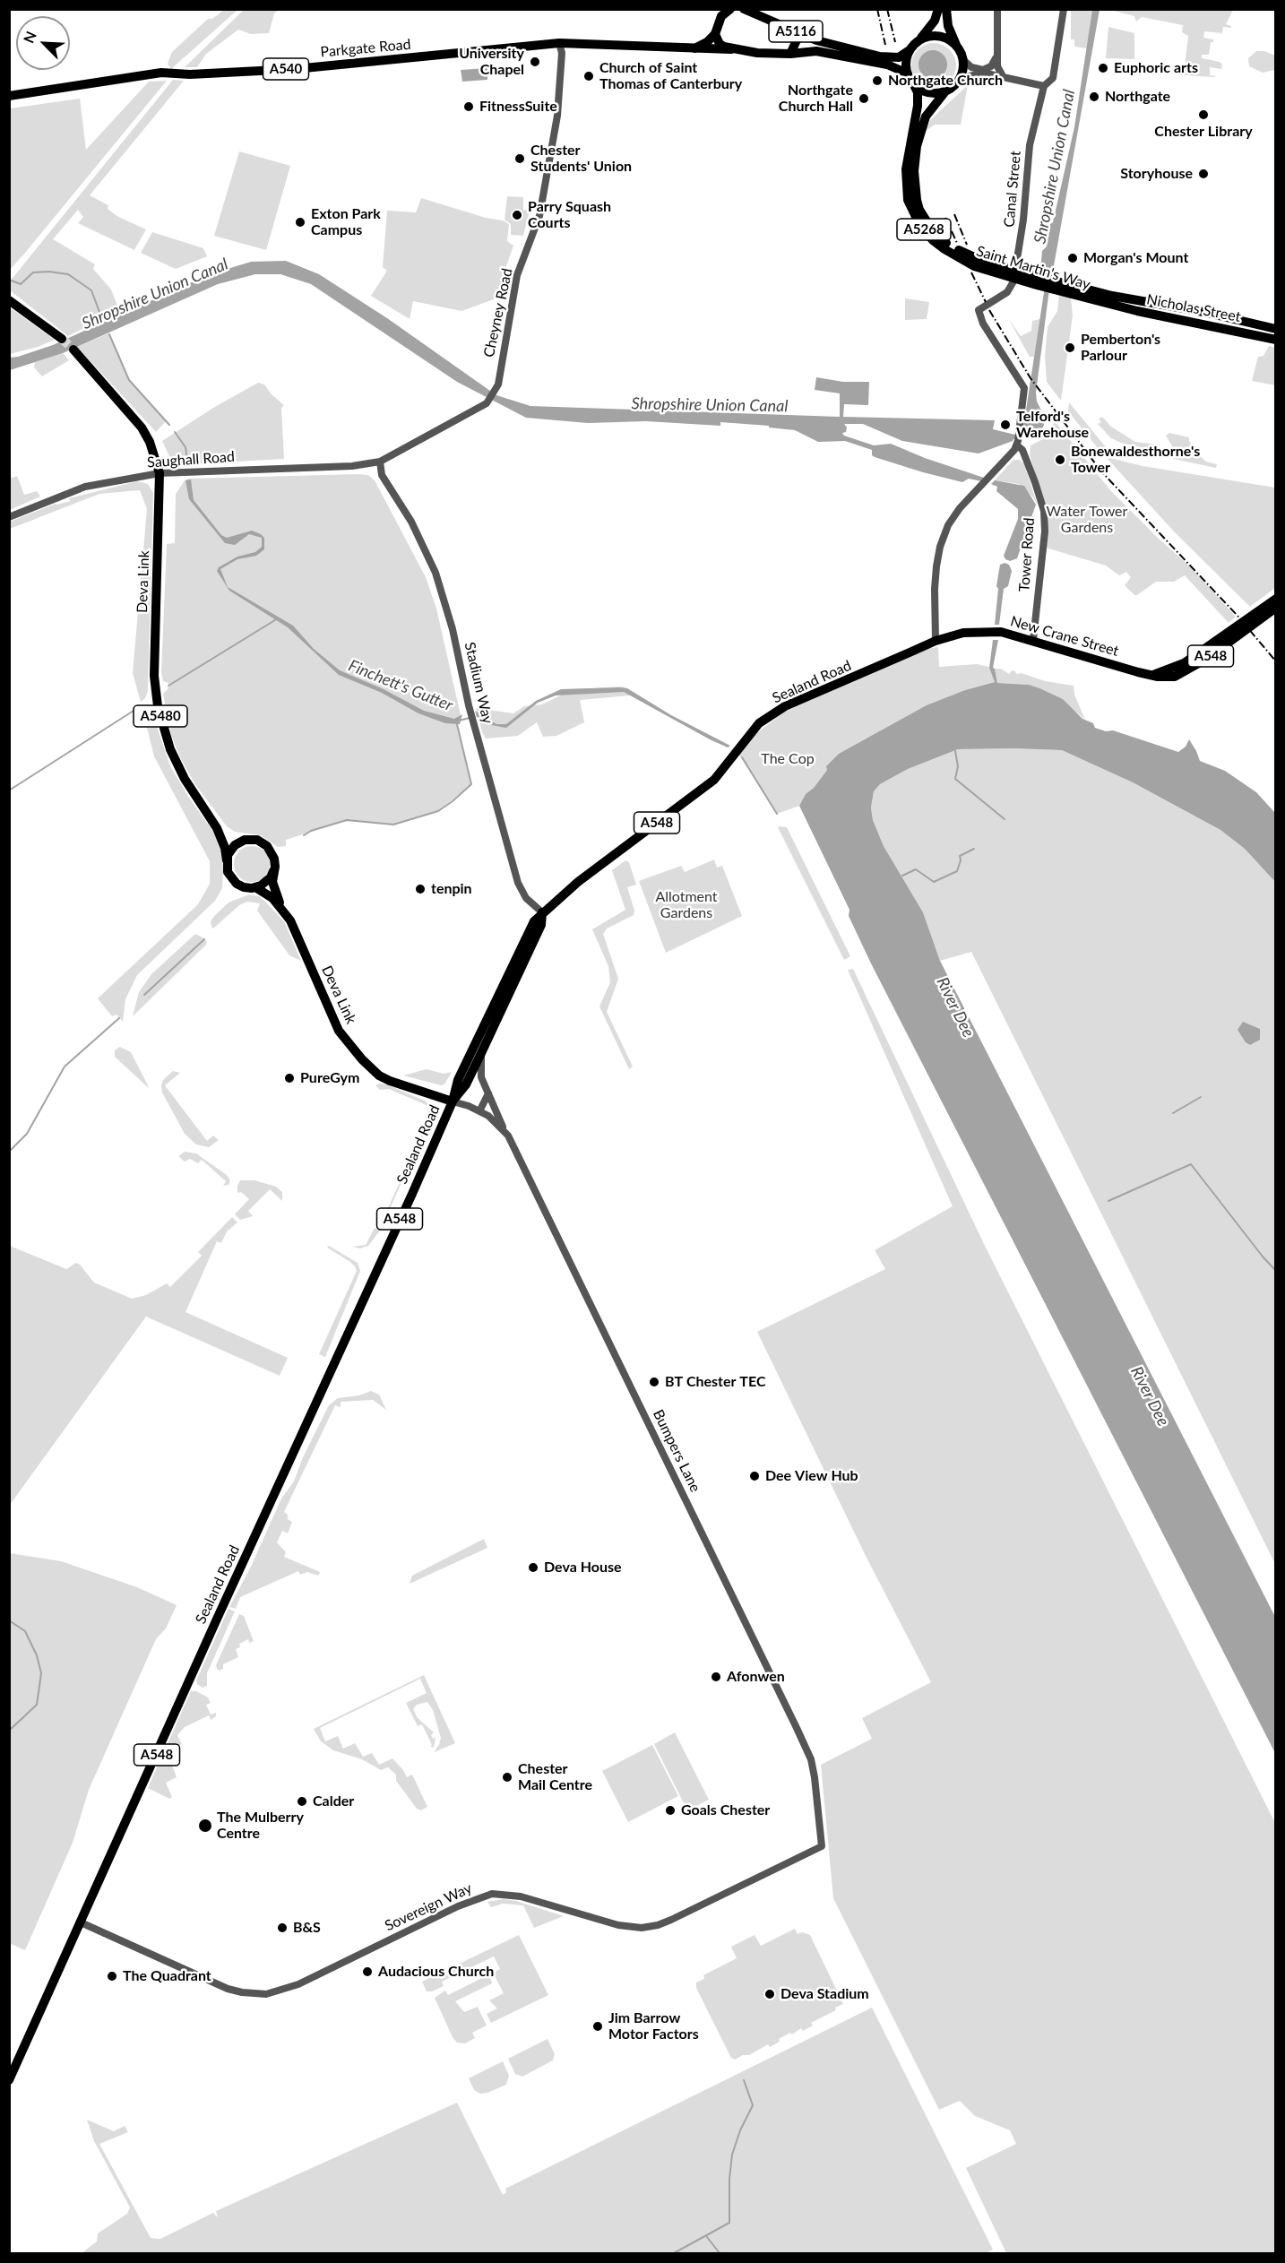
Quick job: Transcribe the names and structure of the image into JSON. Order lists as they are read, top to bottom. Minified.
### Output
{"streets":{"main road":["A5116","Parkgate Road","A540","A5268","Saint Martin's Way","Nicholas Street","Deva Link","New Crane Street","A548","Sealand Road","A5480"],"street":["Canal Street","Cheyney Road","Saughall Road","Tower Road","Stadium Way","Bumpers Lane","Sovereign Way"]},"crossings":[["A5116","Parkgate Road"],["A5116","A5268"],["A5116","Saint Martin's Way"],["Parkgate Road","Cheyney Road"],["Canal Street","Tower Road"],["A5268","Saint Martin's Way"],["Saint Martin's Way","Nicholas Street"],["Cheyney Road","Saughall Road"],["Cheyney Road","Stadium Way"],["Saughall Road","Deva Link"],["Saughall Road","Stadium Way"],["Tower Road","New Crane Street"],["Deva Link","Sealand Road"],["Deva Link","A5480"],["Deva Link","Bumpers Lane"],["New Crane Street","A548"],["New Crane Street","Sealand Road"],["Sealand Road","Stadium Way"],["Sealand Road","Bumpers Lane"],["Sealand Road","Sovereign Way"],["Bumpers Lane","Sovereign Way"]],"water":["Shropshire Union Canal","Finchett's Gutter","River Dee"],"parks":["Water Tower Gardens","The Cop","Allotment Gardens"],"places":["University Chapel","Euphoric arts","Church of Saint Thomas of Canterbury","Northgate Church","Northgate","Northgate Church Hall","FitnessSuite","Chester Library","Chester Students' Union","Storyhouse","Parry Squash Courts","Exton Park Campus","Morgan's Mount","Pemberton's Parlour","Telford's Warehouse","Bonewaldesthorne's Tower","tenpin","PureGym","BT Chester TEC","Dee View Hub","Deva House","Afonwen","Chester Mail Centre","Calder","Goals Chester","The Mulberry Centre","B&S","Audacious Church","The Quadrant","Deva Stadium","Jim Barrow Motor Factors"],"north":"top left"}
